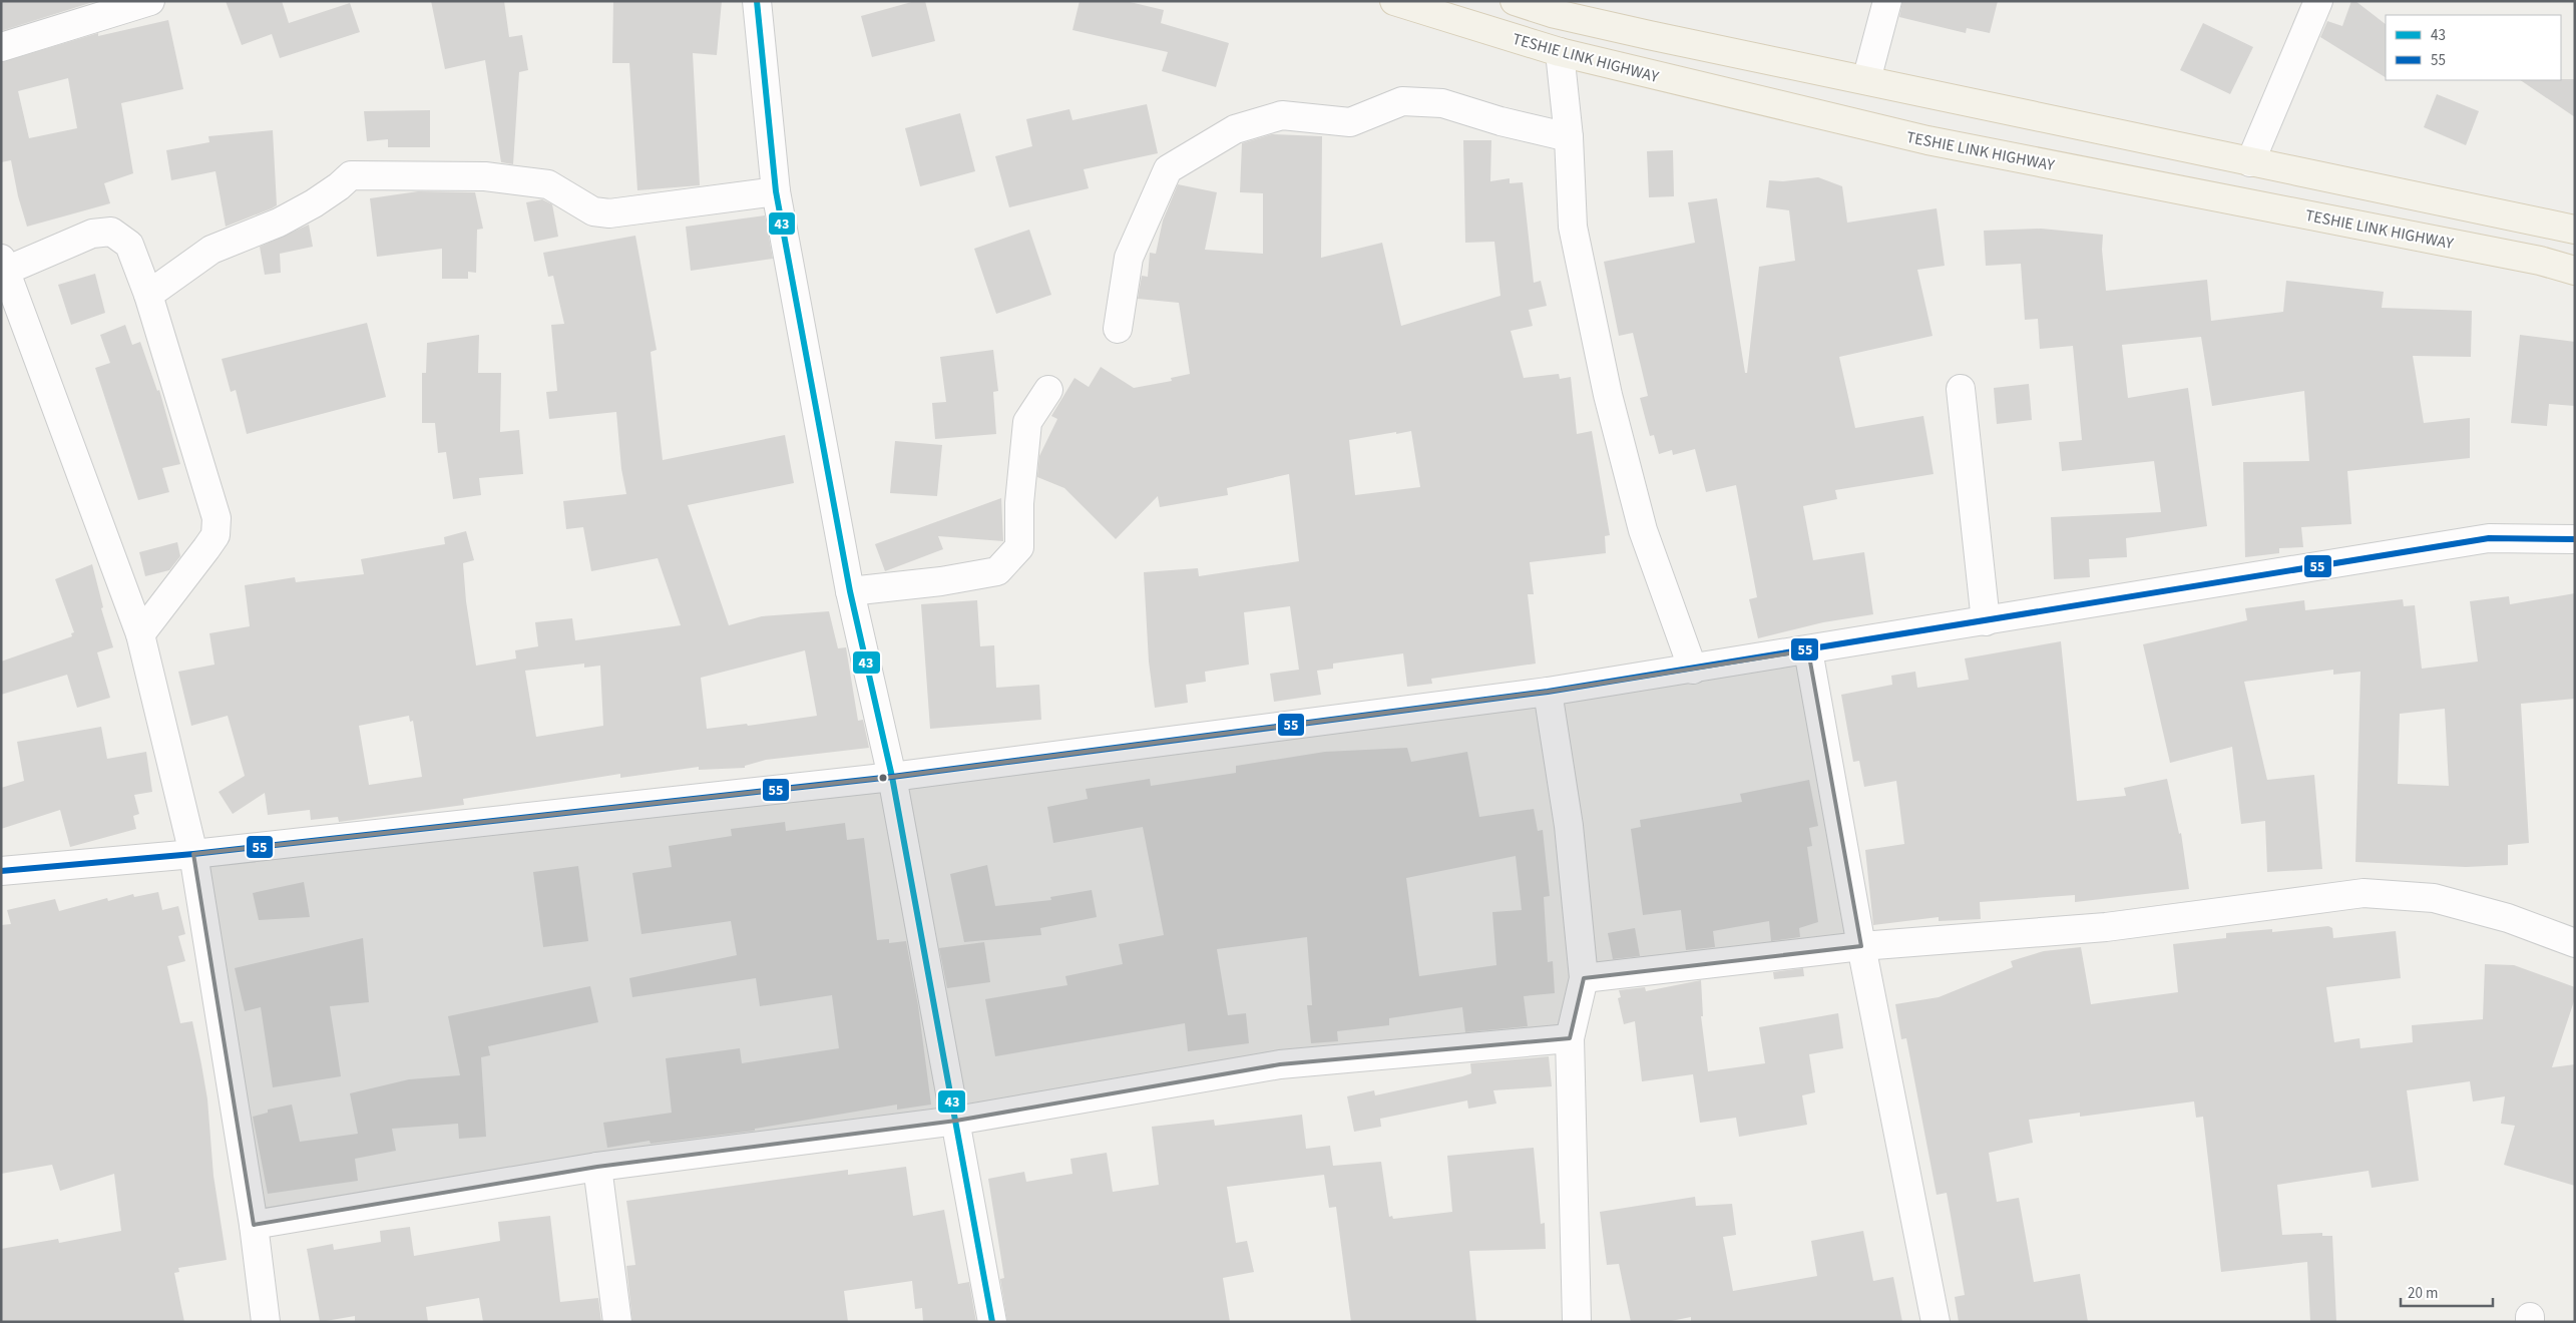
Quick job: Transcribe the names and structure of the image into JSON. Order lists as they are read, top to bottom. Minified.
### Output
{"streets":{"main road":["TESHIE LINK HIGHWAY"]},"lines":["transit line 43","transit line 55"],"legend":["43","55"],"scale_bar":"20 m"}
